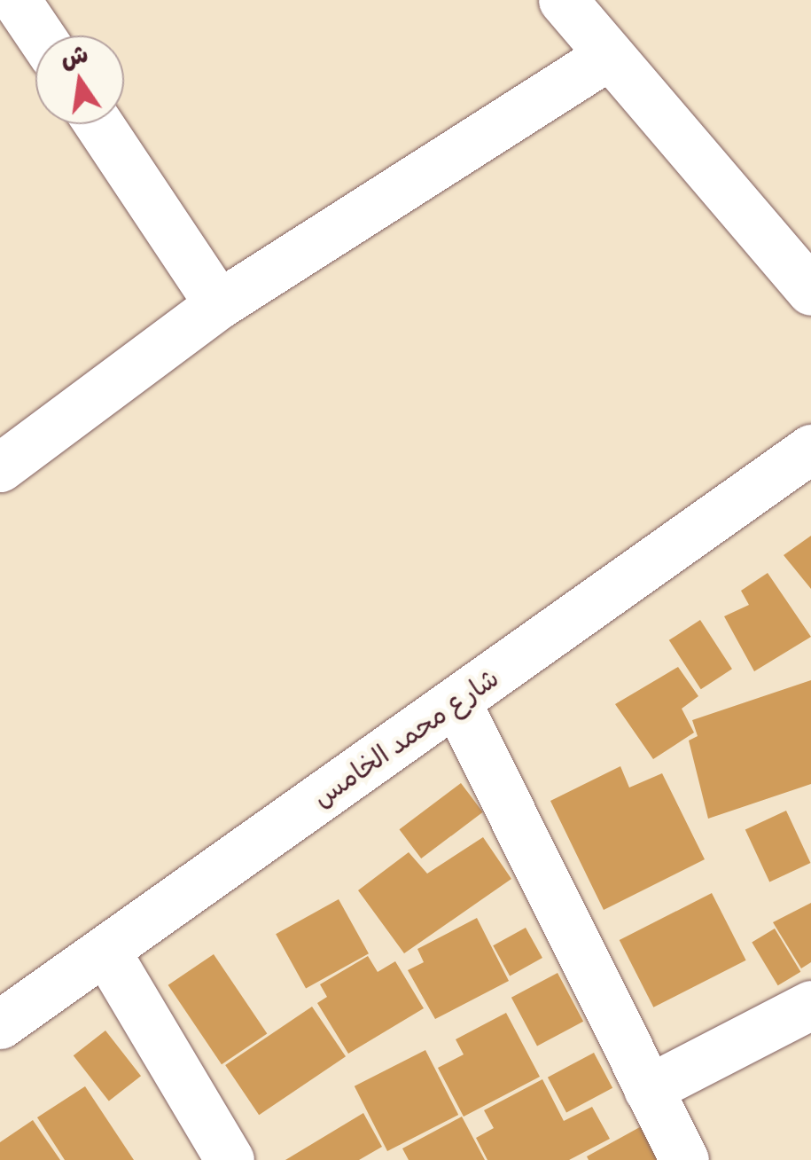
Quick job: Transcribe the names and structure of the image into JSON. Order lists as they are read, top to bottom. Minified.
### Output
{"streets":{"street":["شارع محمد الخامس"]},"north":"top"}
